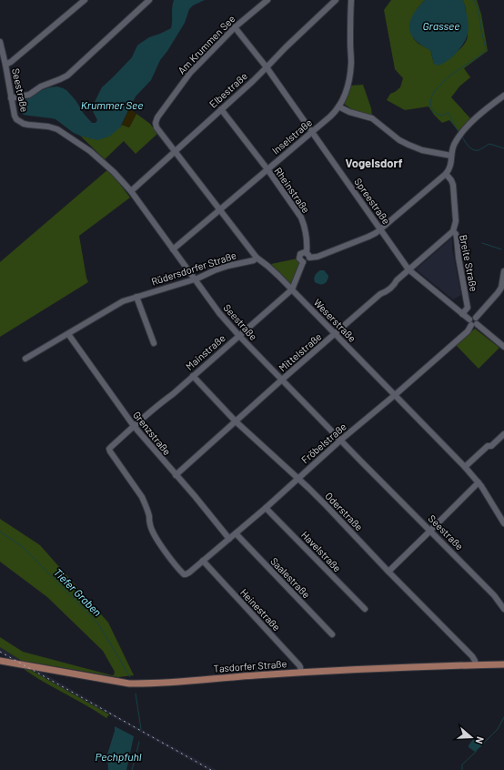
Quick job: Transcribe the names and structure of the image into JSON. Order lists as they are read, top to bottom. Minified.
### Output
{"streets":{"main road":["Tasdorfer Straße"],"street":["Am Krummen See","Seestraße","Elbestraße","Inselstraße","Rheinstraße","Spreestraße","Breite Straße","Rüdersdorfer Straße","Weserstraße","Mainstraße","Mittelstraße","Grenzstraße","Fröbelstraße","Oderstraße","Havelstraße","Saalestraße","Heinestraße"]},"crossings":[["Am Krummen See","Spreestraße"],["Am Krummen See","Weserstraße"],["Seestraße","Elbestraße"],["Seestraße","Inselstraße"],["Seestraße","Rüdersdorfer Straße"],["Seestraße","Mainstraße"],["Seestraße","Mittelstraße"],["Seestraße","Fröbelstraße"],["Elbestraße","Rheinstraße"],["Elbestraße","Spreestraße"],["Elbestraße","Weserstraße"],["Inselstraße","Rheinstraße"],["Inselstraße","Spreestraße"],["Inselstraße","Weserstraße"],["Rheinstraße","Mainstraße"],["Spreestraße","Breite Straße"],["Spreestraße","Mittelstraße"],["Spreestraße","Fröbelstraße"],["Breite Straße","Mittelstraße"],["Rüdersdorfer Straße","Weserstraße"],["Rüdersdorfer Straße","Grenzstraße"],["Weserstraße","Mainstraße"],["Weserstraße","Mittelstraße"],["Weserstraße","Fröbelstraße"],["Mainstraße","Grenzstraße"],["Mainstraße","Fröbelstraße"],["Mainstraße","Oderstraße"],["Mittelstraße","Grenzstraße"],["Mittelstraße","Oderstraße"],["Grenzstraße","Fröbelstraße"],["Fröbelstraße","Oderstraße"],["Fröbelstraße","Havelstraße"],["Fröbelstraße","Saalestraße"],["Fröbelstraße","Heinestraße"],["Oderstraße","Tasdorfer Straße"],["Heinestraße","Tasdorfer Straße"]],"districts":["Vogelsdorf"],"water":["Grassee","Krummer See","Tiefer Graben","Pechpfuhl"],"north":"right"}
